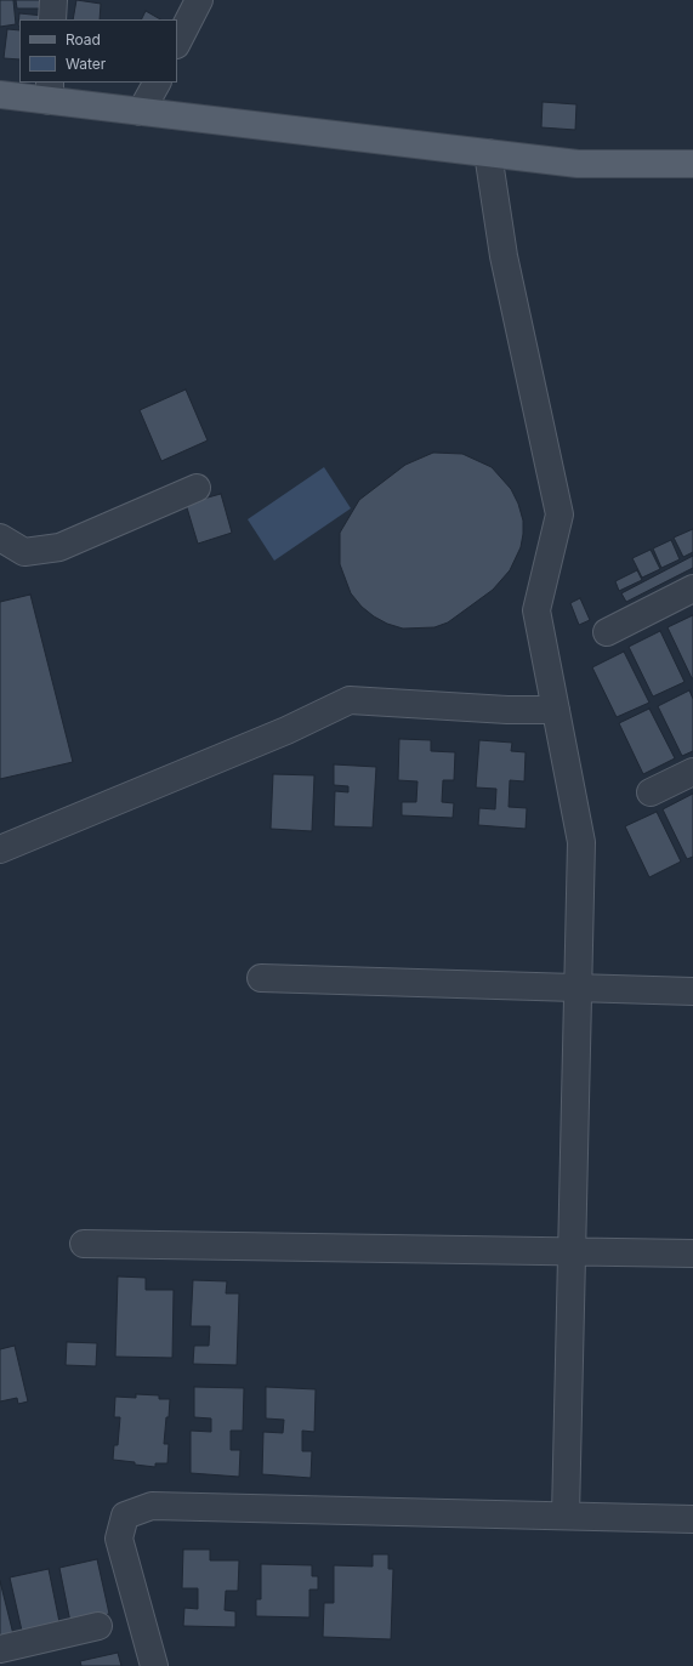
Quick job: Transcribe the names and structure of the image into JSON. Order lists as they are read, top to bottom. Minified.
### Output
{"legend":["Road","Water"]}
